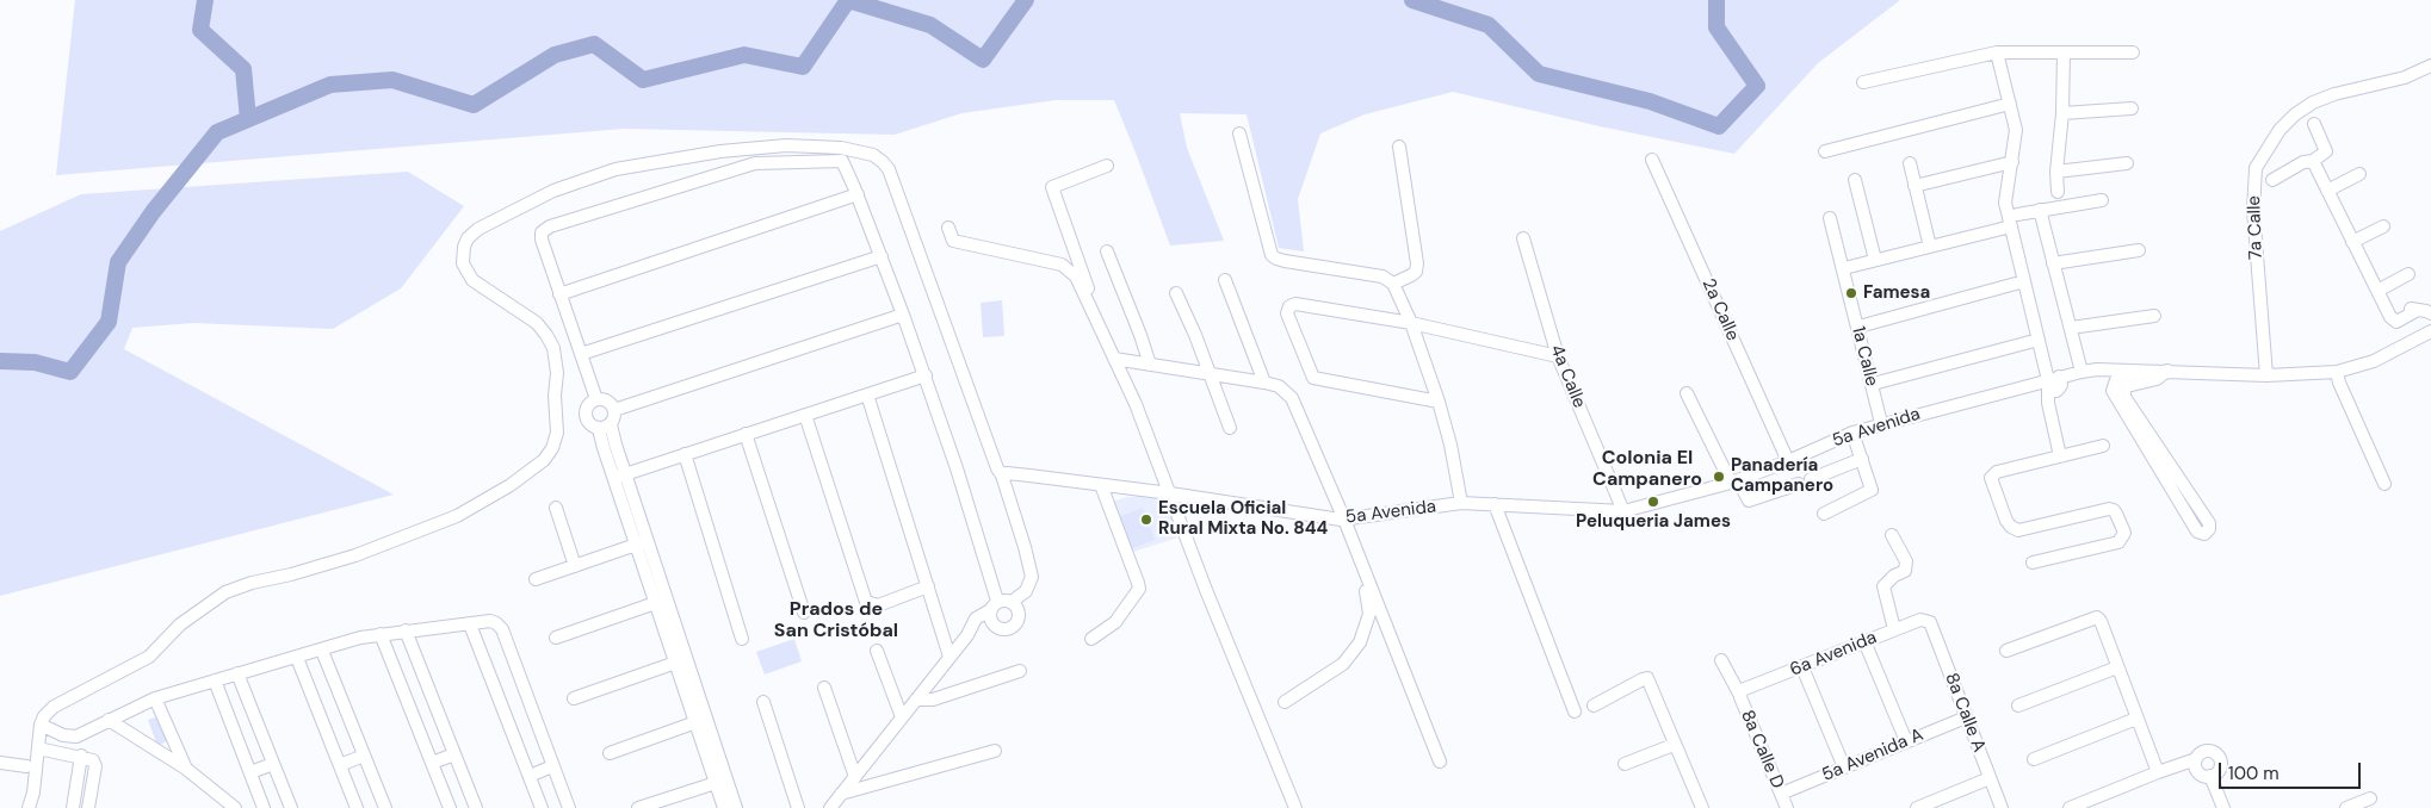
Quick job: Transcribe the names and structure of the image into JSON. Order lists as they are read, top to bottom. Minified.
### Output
{"streets":{"street":["7a Calle","2a Calle","1a Calle","4a Calle","5a Avenida","6a Avenida","8a Calle A","8a Calle D","5a Avenida A"]},"crossings":[["7a Calle","5a Avenida"],["2a Calle","5a Avenida"],["1a Calle","5a Avenida"],["4a Calle","5a Avenida"],["6a Avenida","8a Calle A"],["6a Avenida","8a Calle D"],["8a Calle A","5a Avenida A"],["8a Calle D","5a Avenida A"]],"districts":["Colonia El Campanero","Prados de San Cristóbal"],"places":["Famesa","Panadería Campanero","Peluqueria James","Escuela Oficial Rural Mixta No. 844"],"scale_bar":"100 m"}
